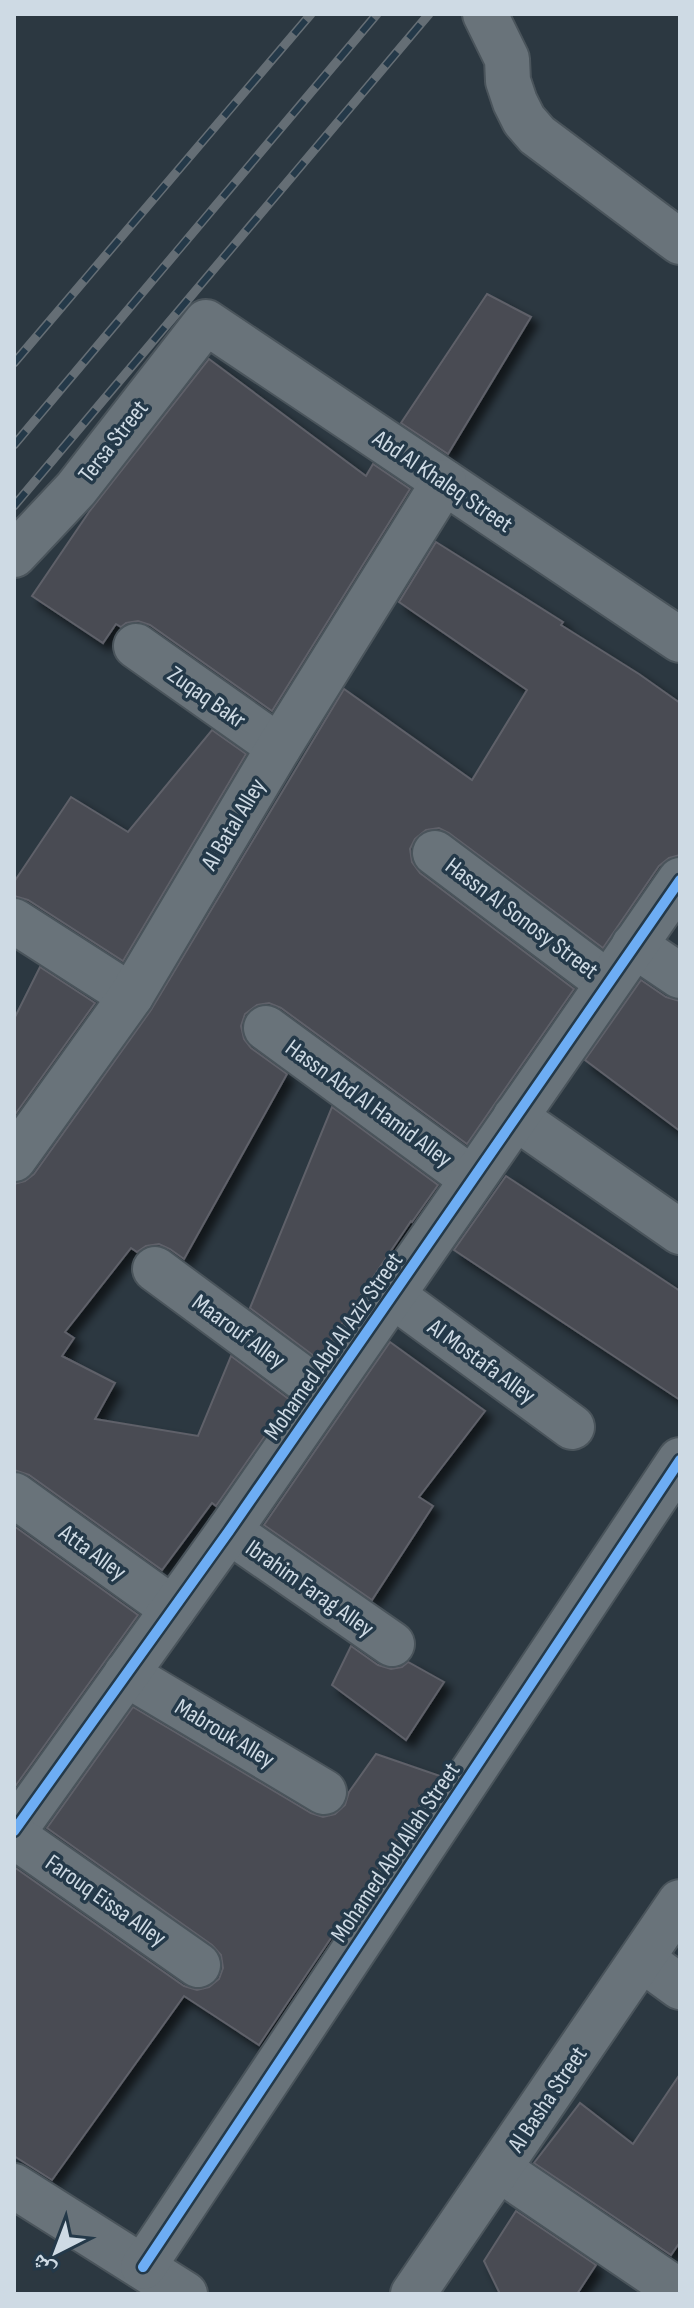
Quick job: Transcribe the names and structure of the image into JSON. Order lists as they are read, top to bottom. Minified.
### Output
{"streets":{"street":["Tersa Street","Abd Al Khaleq Street","Zuqaq Bakr","Al Batal Alley","Hassn Al Sonosy Street","Hassn Abd Al Hamid Alley","Maarouf Alley","Mohamed Abd Al Aziz Street","Al Mostafa Alley","Atta Alley","Ibrahim Farag Alley","Mabrouk Alley","Mohamed Abd Allah Street","Farouq Eissa Alley","Al Basha Street"]},"crossings":[["Tersa Street","Abd Al Khaleq Street"],["Abd Al Khaleq Street","Al Batal Alley"],["Zuqaq Bakr","Al Batal Alley"],["Hassn Al Sonosy Street","Mohamed Abd Al Aziz Street"],["Hassn Abd Al Hamid Alley","Mohamed Abd Al Aziz Street"],["Maarouf Alley","Mohamed Abd Al Aziz Street"],["Mohamed Abd Al Aziz Street","Al Mostafa Alley"],["Mohamed Abd Al Aziz Street","Atta Alley"],["Mohamed Abd Al Aziz Street","Ibrahim Farag Alley"],["Mohamed Abd Al Aziz Street","Mabrouk Alley"],["Mohamed Abd Al Aziz Street","Farouq Eissa Alley"]],"north":"bottom left"}
